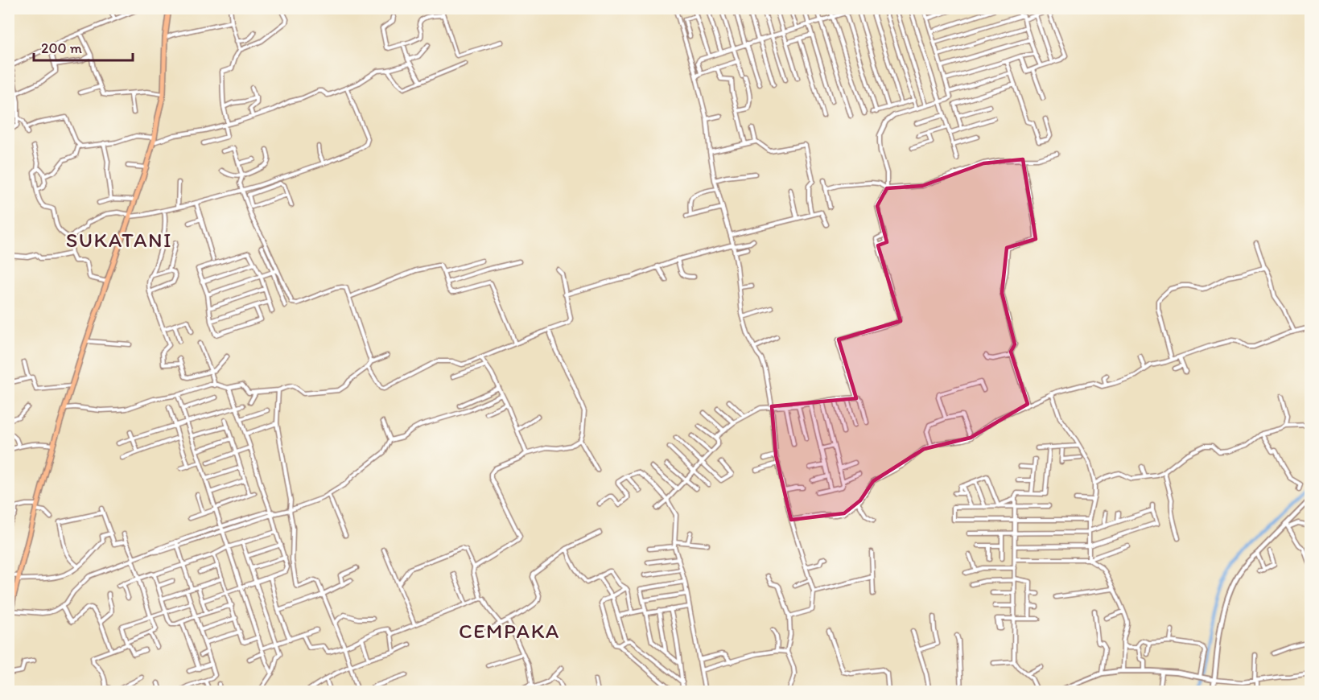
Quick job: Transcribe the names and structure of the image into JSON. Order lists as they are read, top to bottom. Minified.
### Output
{"districts":["SUKATANI","CEMPAKA"],"scale_bar":"200 m"}
